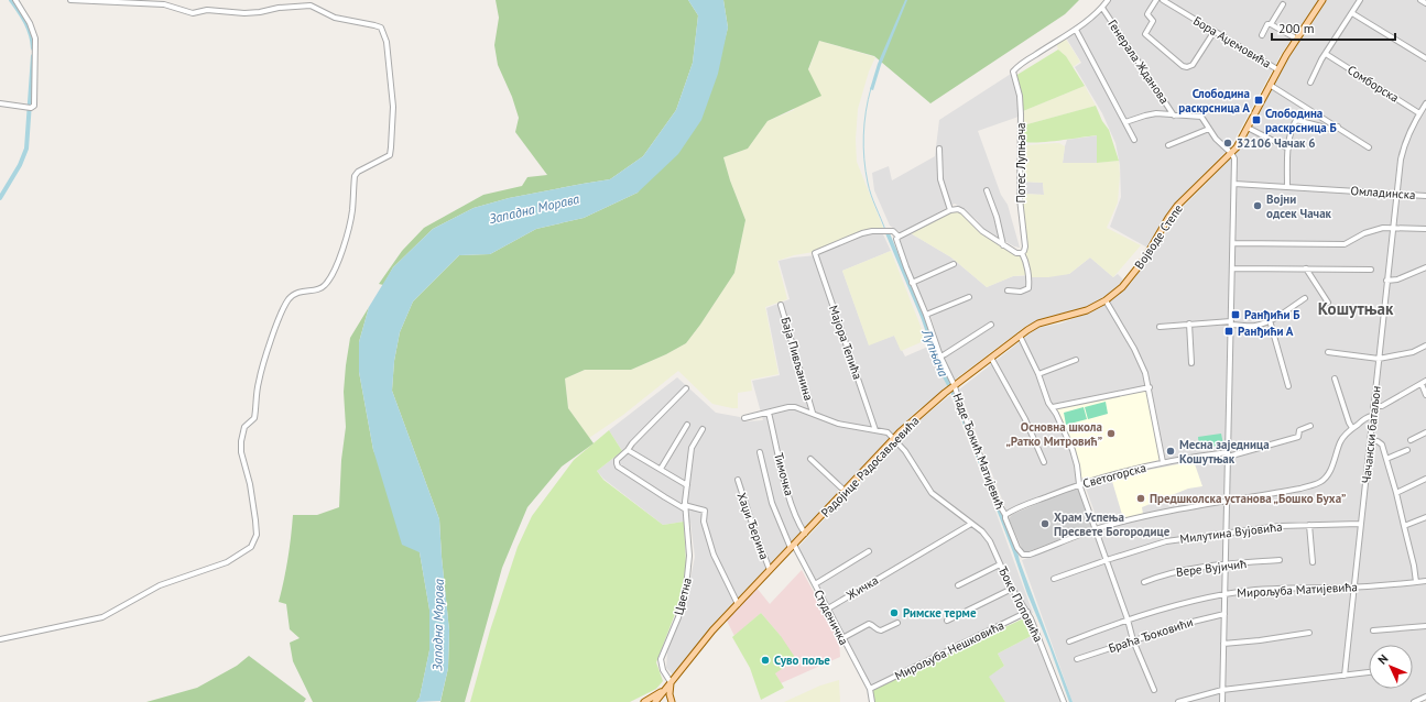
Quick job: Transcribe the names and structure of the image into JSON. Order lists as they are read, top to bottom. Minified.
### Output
{"streets":{"main road":["Војводе Степе","Радојице Радосављевића"],"street":["Бора Аџемовића","Генерала Жданова","Сомборска","Потес Лупњача","Омладинска","Мајора Тепића","Баја Пивљанина","Чачански батаљон","Наде Ђокић Матијевић","Тимочка","Светогорска","Хаџи Ђерина","Милутина Вујовића","Вере Вујичић","Жичка","Мирољуба Матијевића","Цветна","Ђоке Поповића","Студеничка","Браћа Ђоковићи","Мирољуба Нешковића"]},"crossings":[["Бора Аџемовића","Војводе Степе"],["Сомборска","Чачански батаљон"],["Омладинска","Чачански батаљон"],["Војводе Степе","Наде Ђокић Матијевић"],["Војводе Степе","Радојице Радосављевића"],["Мајора Тепића","Наде Ђокић Матијевић"],["Чачански батаљон","Милутина Вујовића"],["Чачански батаљон","Мирољуба Матијевића"],["Наде Ђокић Матијевић","Радојице Радосављевића"],["Наде Ђокић Матијевић","Светогорска"],["Радојице Радосављевића","Тимочка"],["Радојице Радосављевића","Хаџи Ђерина"],["Радојице Радосављевића","Цветна"],["Радојице Радосављевића","Ђоке Поповића"],["Радојице Радосављевића","Студеничка"],["Жичка","Ђоке Поповића"],["Жичка","Студеничка"],["Ђоке Поповића","Мирољуба Нешковића"],["Студеничка","Мирољуба Нешковића"]],"districts":["Кошутњак"],"water":["Западна Морава","Лупњача"],"places":{"transit":["Слободина раскрсница А","Слободина раскрсница Б","Ранђићи Б","Ранђићи А"],"other":["32106 Чачак 6","Војни одсек Чачак","Основна школа „Ратко Митровић”","Месна заједница Кошутњак","Предшколска установа „Бошко Буха”","Храм Успења Пресвете Богородице","Римске терме","Суво поље"]},"scale_bar":"200 m","north":"top left"}
